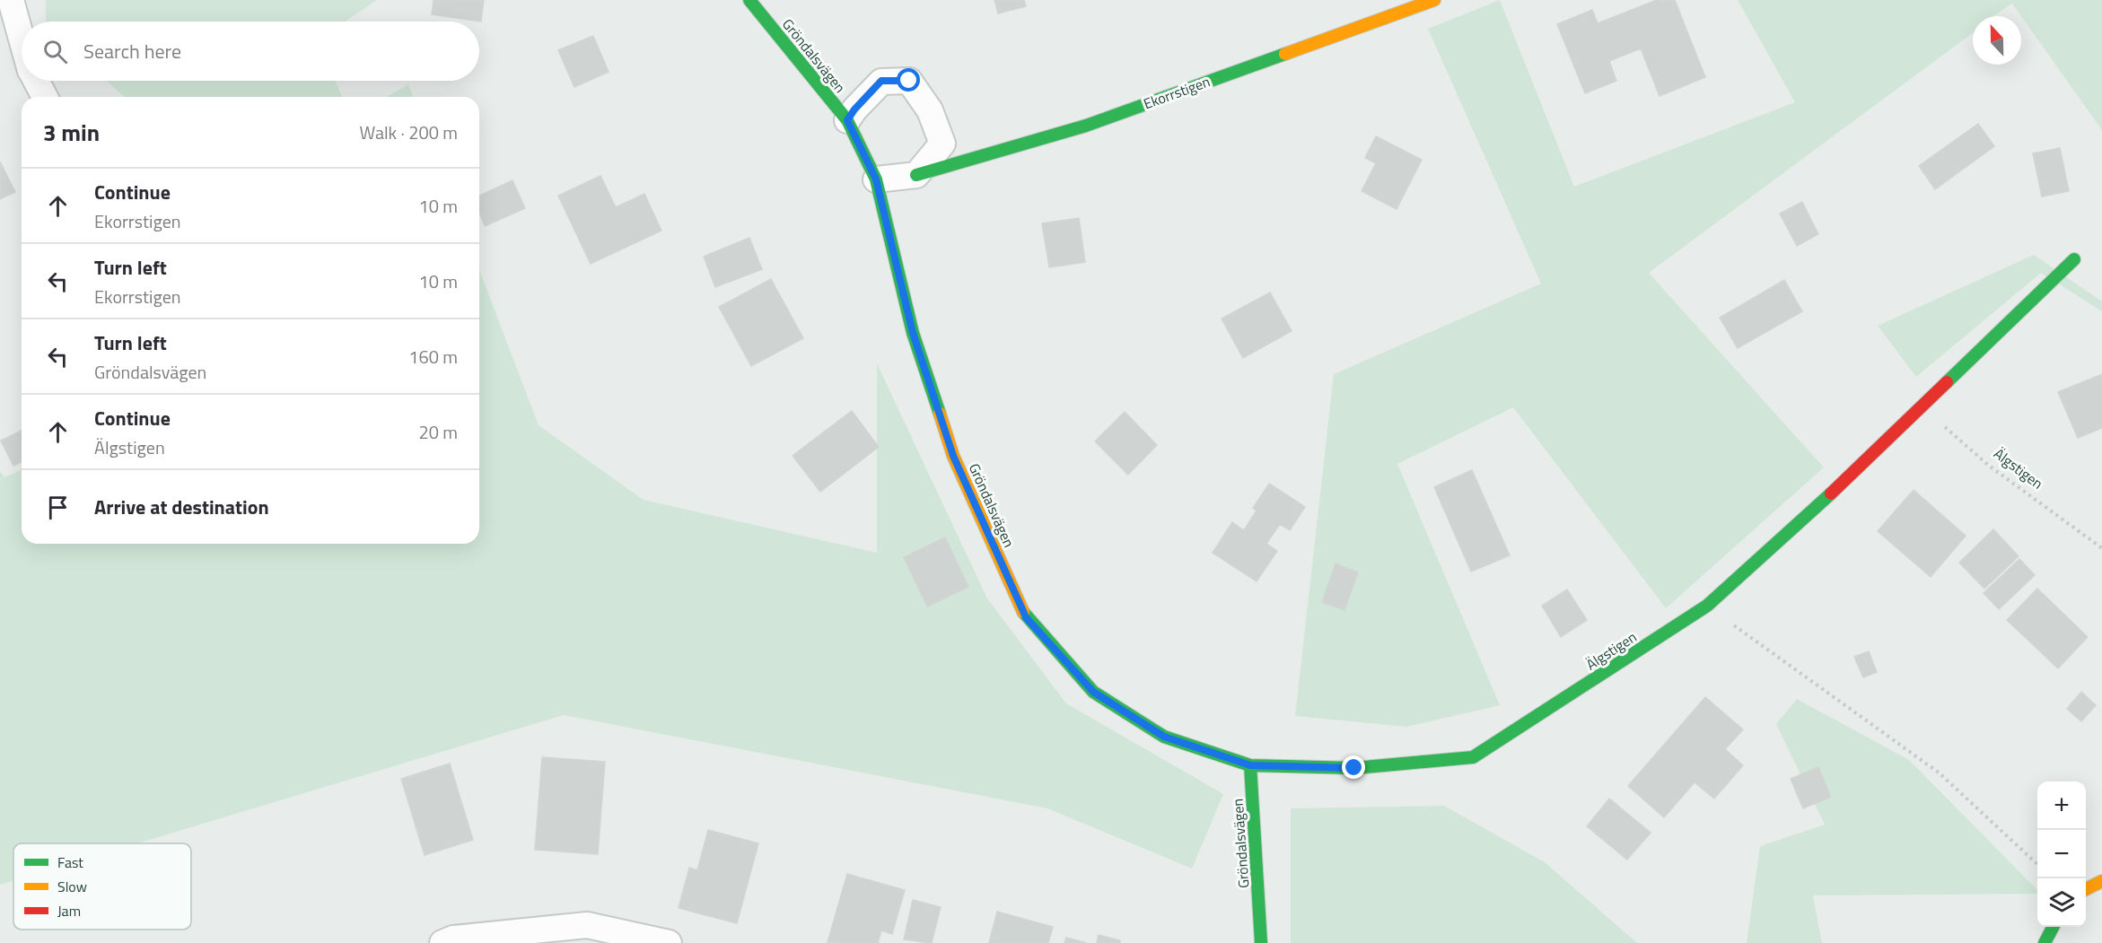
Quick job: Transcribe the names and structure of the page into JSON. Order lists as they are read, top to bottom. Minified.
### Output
{"streets":{"street":["Gröndalsvägen","Ekorrstigen","Älgstigen"]},"crossings":[["Gröndalsvägen","Ekorrstigen"],["Gröndalsvägen","Älgstigen"]],"legend":["Fast","Slow","Jam"],"north":"top","page":{"search":"Search here","heading":["3 min","Walk · 200 m"],"list":[["Continue","Ekorrstigen","10 m"],["Turn left","Ekorrstigen","10 m"],["Turn left","Gröndalsvägen","160 m"],["Continue","Älgstigen","20 m"],"Arrive at destination"],"map_buttons":["+","−"]}}
